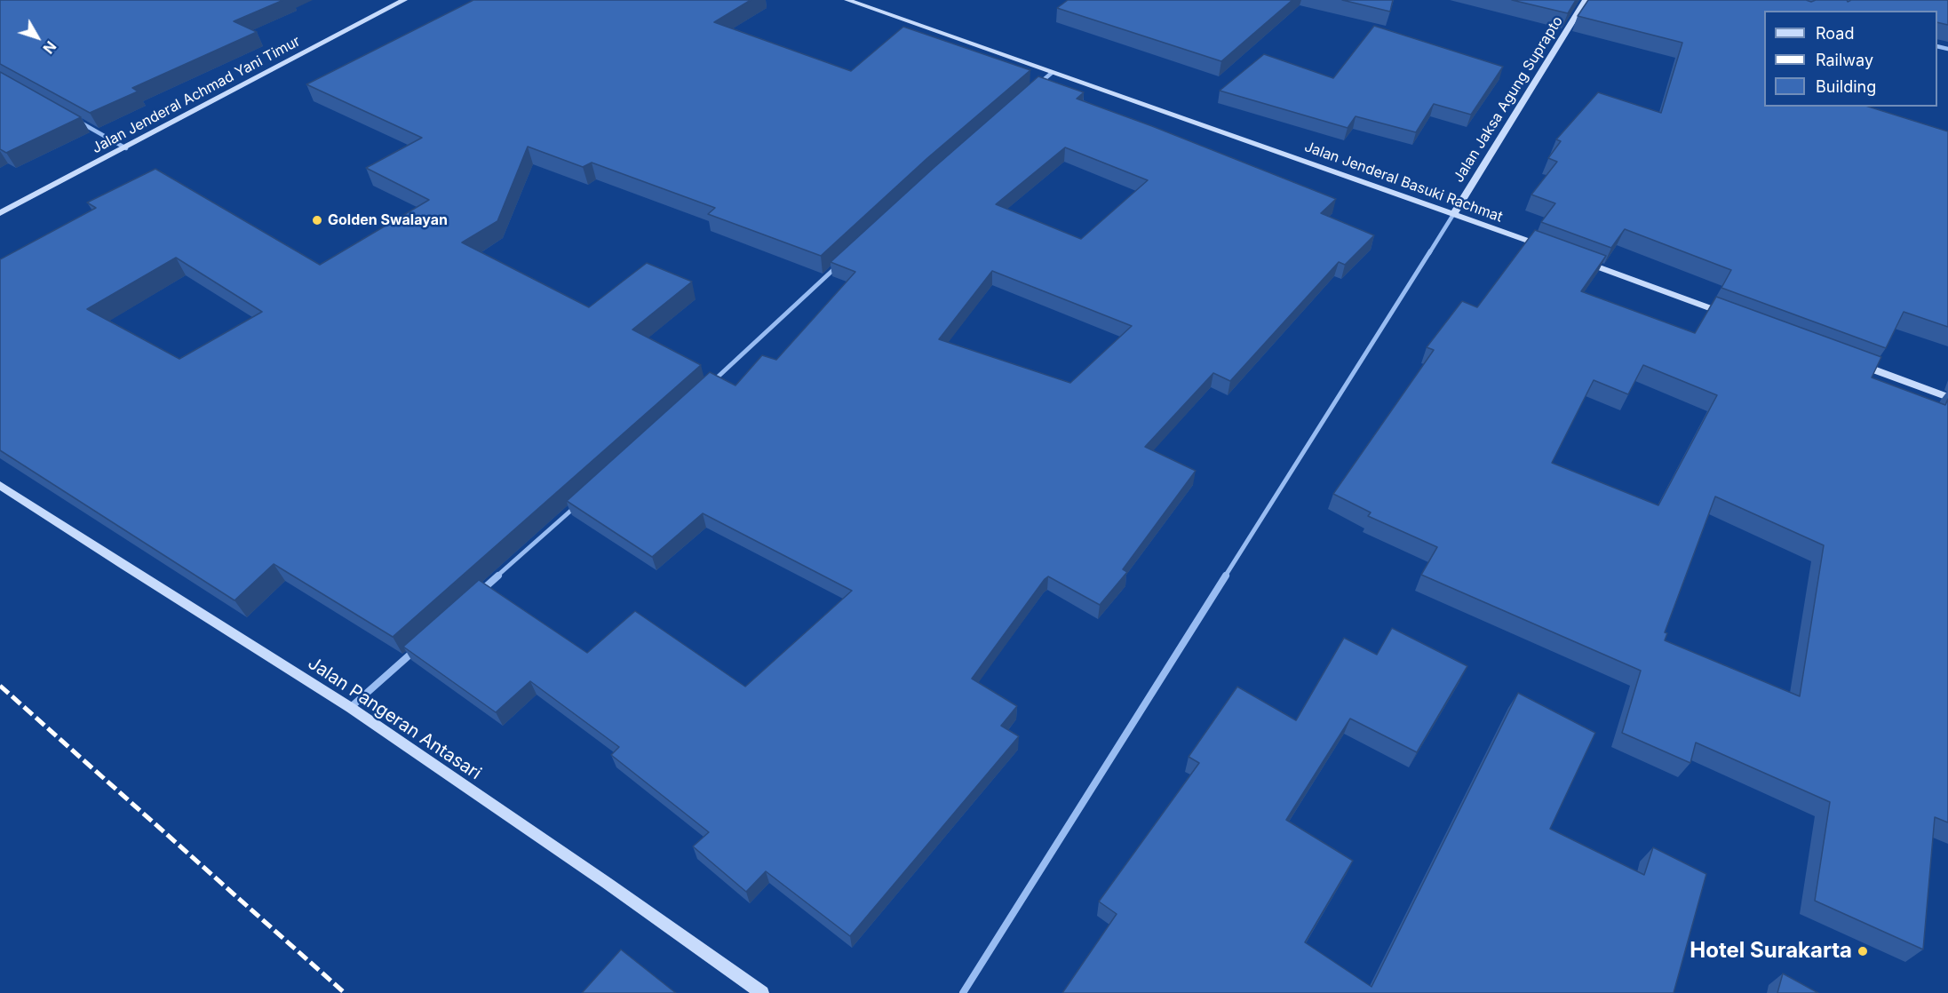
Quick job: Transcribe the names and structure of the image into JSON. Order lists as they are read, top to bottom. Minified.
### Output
{"streets":{"street":["Jalan Jenderal Achmad Yani Timur","Jalan Jaksa Agung Suprapto","Jalan Jenderal Basuki Rachmat","Jalan Pangeran Antasari"]},"crossings":[["Jalan Jaksa Agung Suprapto","Jalan Jenderal Basuki Rachmat"]],"places":["Golden Swalayan","Hotel Surakarta"],"legend":["Road","Railway","Building"],"north":"bottom right"}
